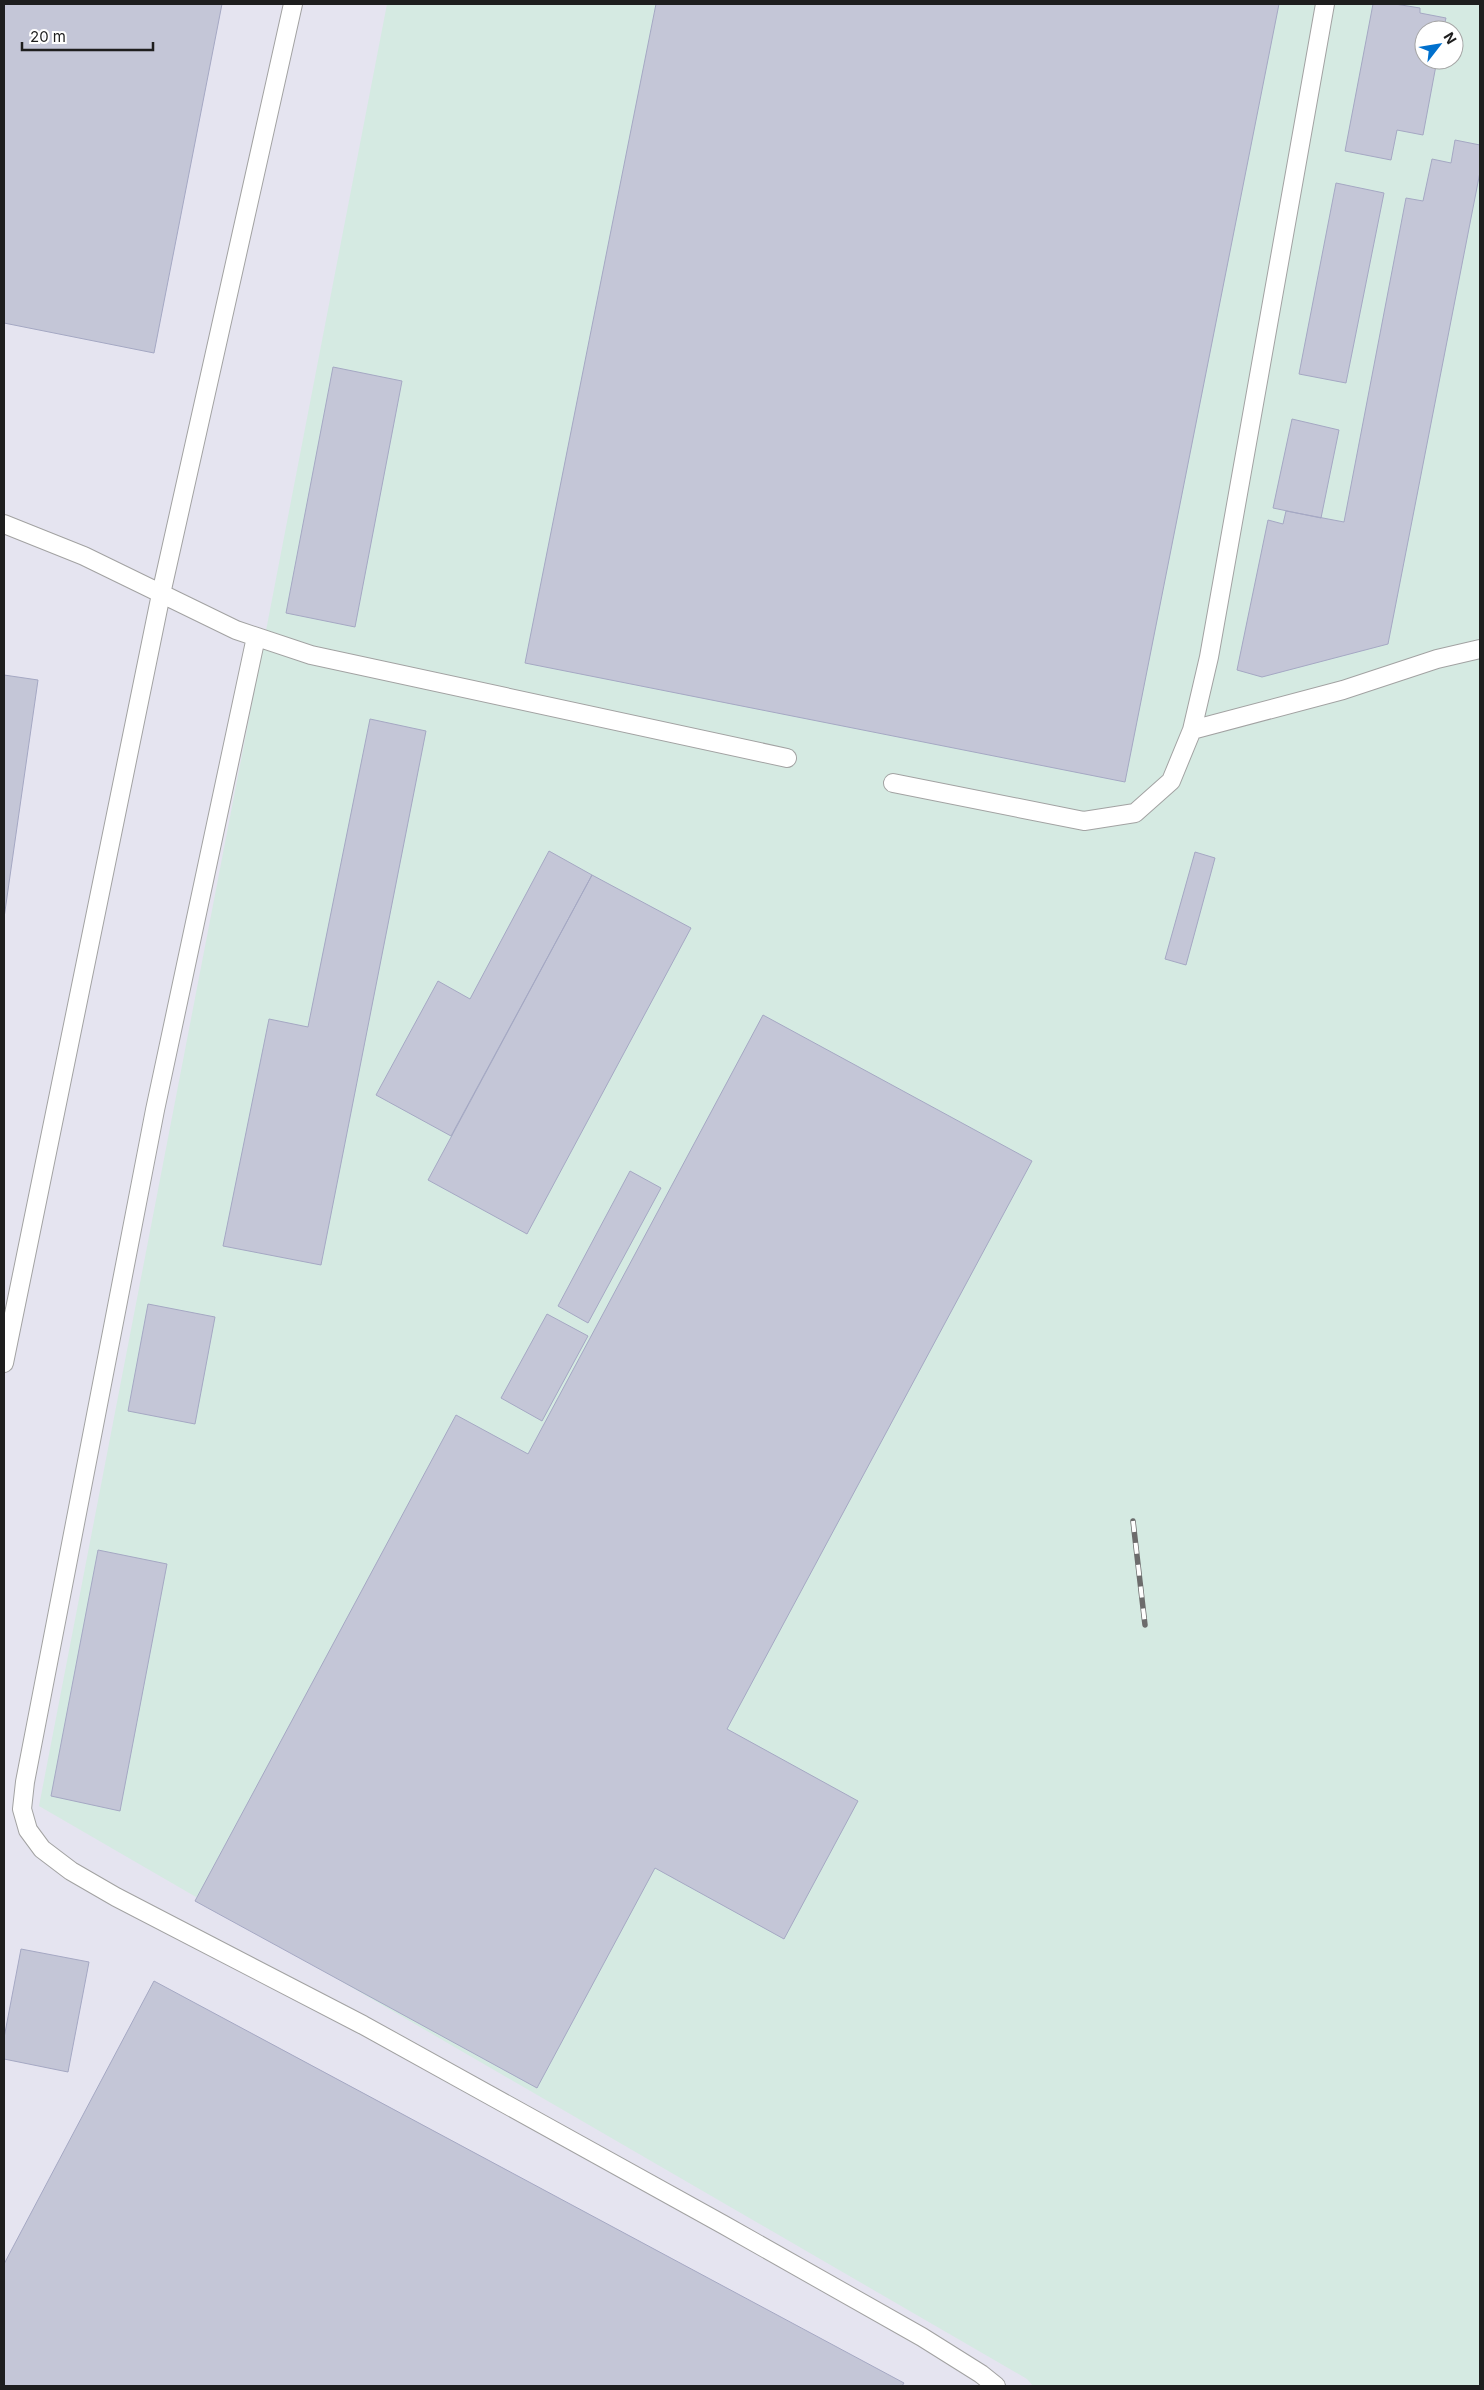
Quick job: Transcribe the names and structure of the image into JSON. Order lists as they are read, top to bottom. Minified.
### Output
{"scale_bar":"20 m","north":"top right"}
